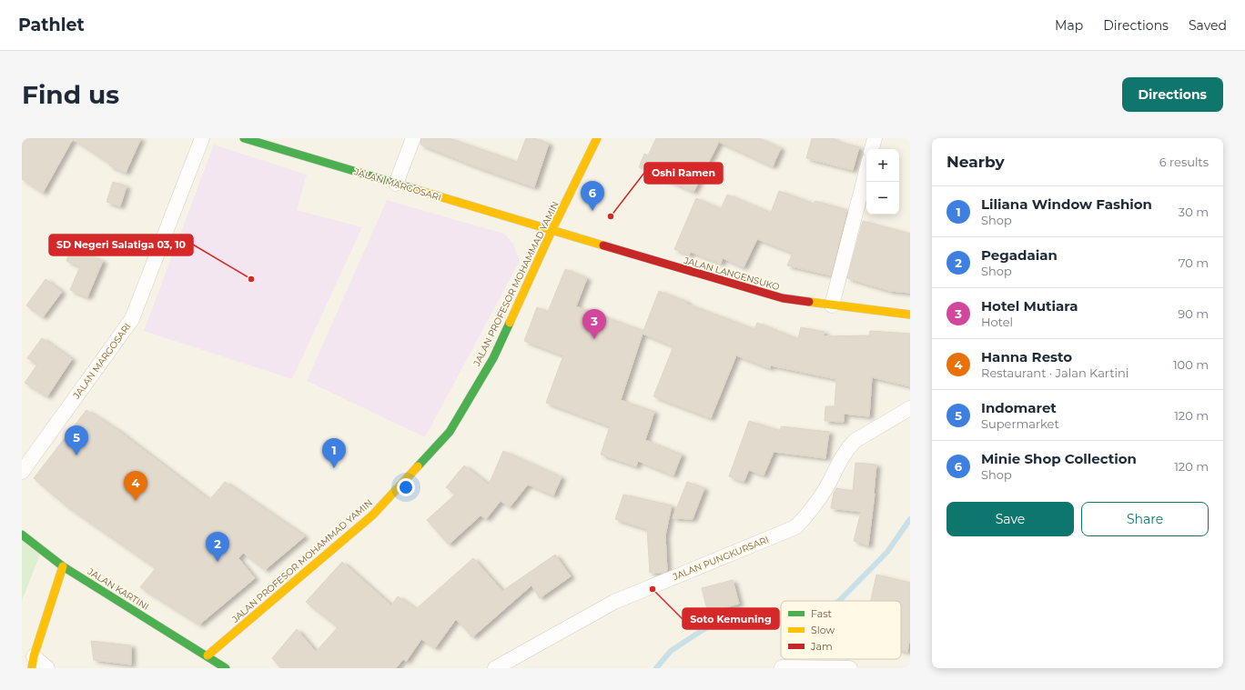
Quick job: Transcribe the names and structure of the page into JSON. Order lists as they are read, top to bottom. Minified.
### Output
{"streets":{"main road":["JALAN MARGOSARI","JALAN LANGENSUKO","JALAN PROFESOR MOHAMMAD YAMIN","JALAN KARTINI"],"street":["JALAN PUNGKURSARI"]},"crossings":[["JALAN MARGOSARI","JALAN LANGENSUKO"],["JALAN MARGOSARI","JALAN PROFESOR MOHAMMAD YAMIN"],["JALAN LANGENSUKO","JALAN PROFESOR MOHAMMAD YAMIN"],["JALAN PROFESOR MOHAMMAD YAMIN","JALAN KARTINI"]],"places":["Oshi Ramen","SD Negeri Salatiga 03, 10","Soto Kemuning"],"legend":["Fast","Slow","Jam"],"page":{"header":"Pathlet","nav":["Map","Directions","Saved"],"buttons":["Directions",["Save","Share"]],"title":"Find us","heading":["Nearby","6 results"],"map_buttons":["+","−"],"pins":["6","3","5","1","4","2"],"list":[{"mark":"1","name":"Liliana Window Fashion","note":"Shop","value":"30 m"},{"mark":"2","name":"Pegadaian","note":"Shop","value":"70 m"},{"mark":"3","name":"Hotel Mutiara","note":"Hotel","value":"90 m"},{"mark":"4","name":"Hanna Resto","note":"Restaurant · Jalan Kartini","value":"100 m"},{"mark":"5","name":"Indomaret","note":"Supermarket","value":"120 m"},{"mark":"6","name":"Minie Shop Collection","note":"Shop","value":"120 m"}]}}
